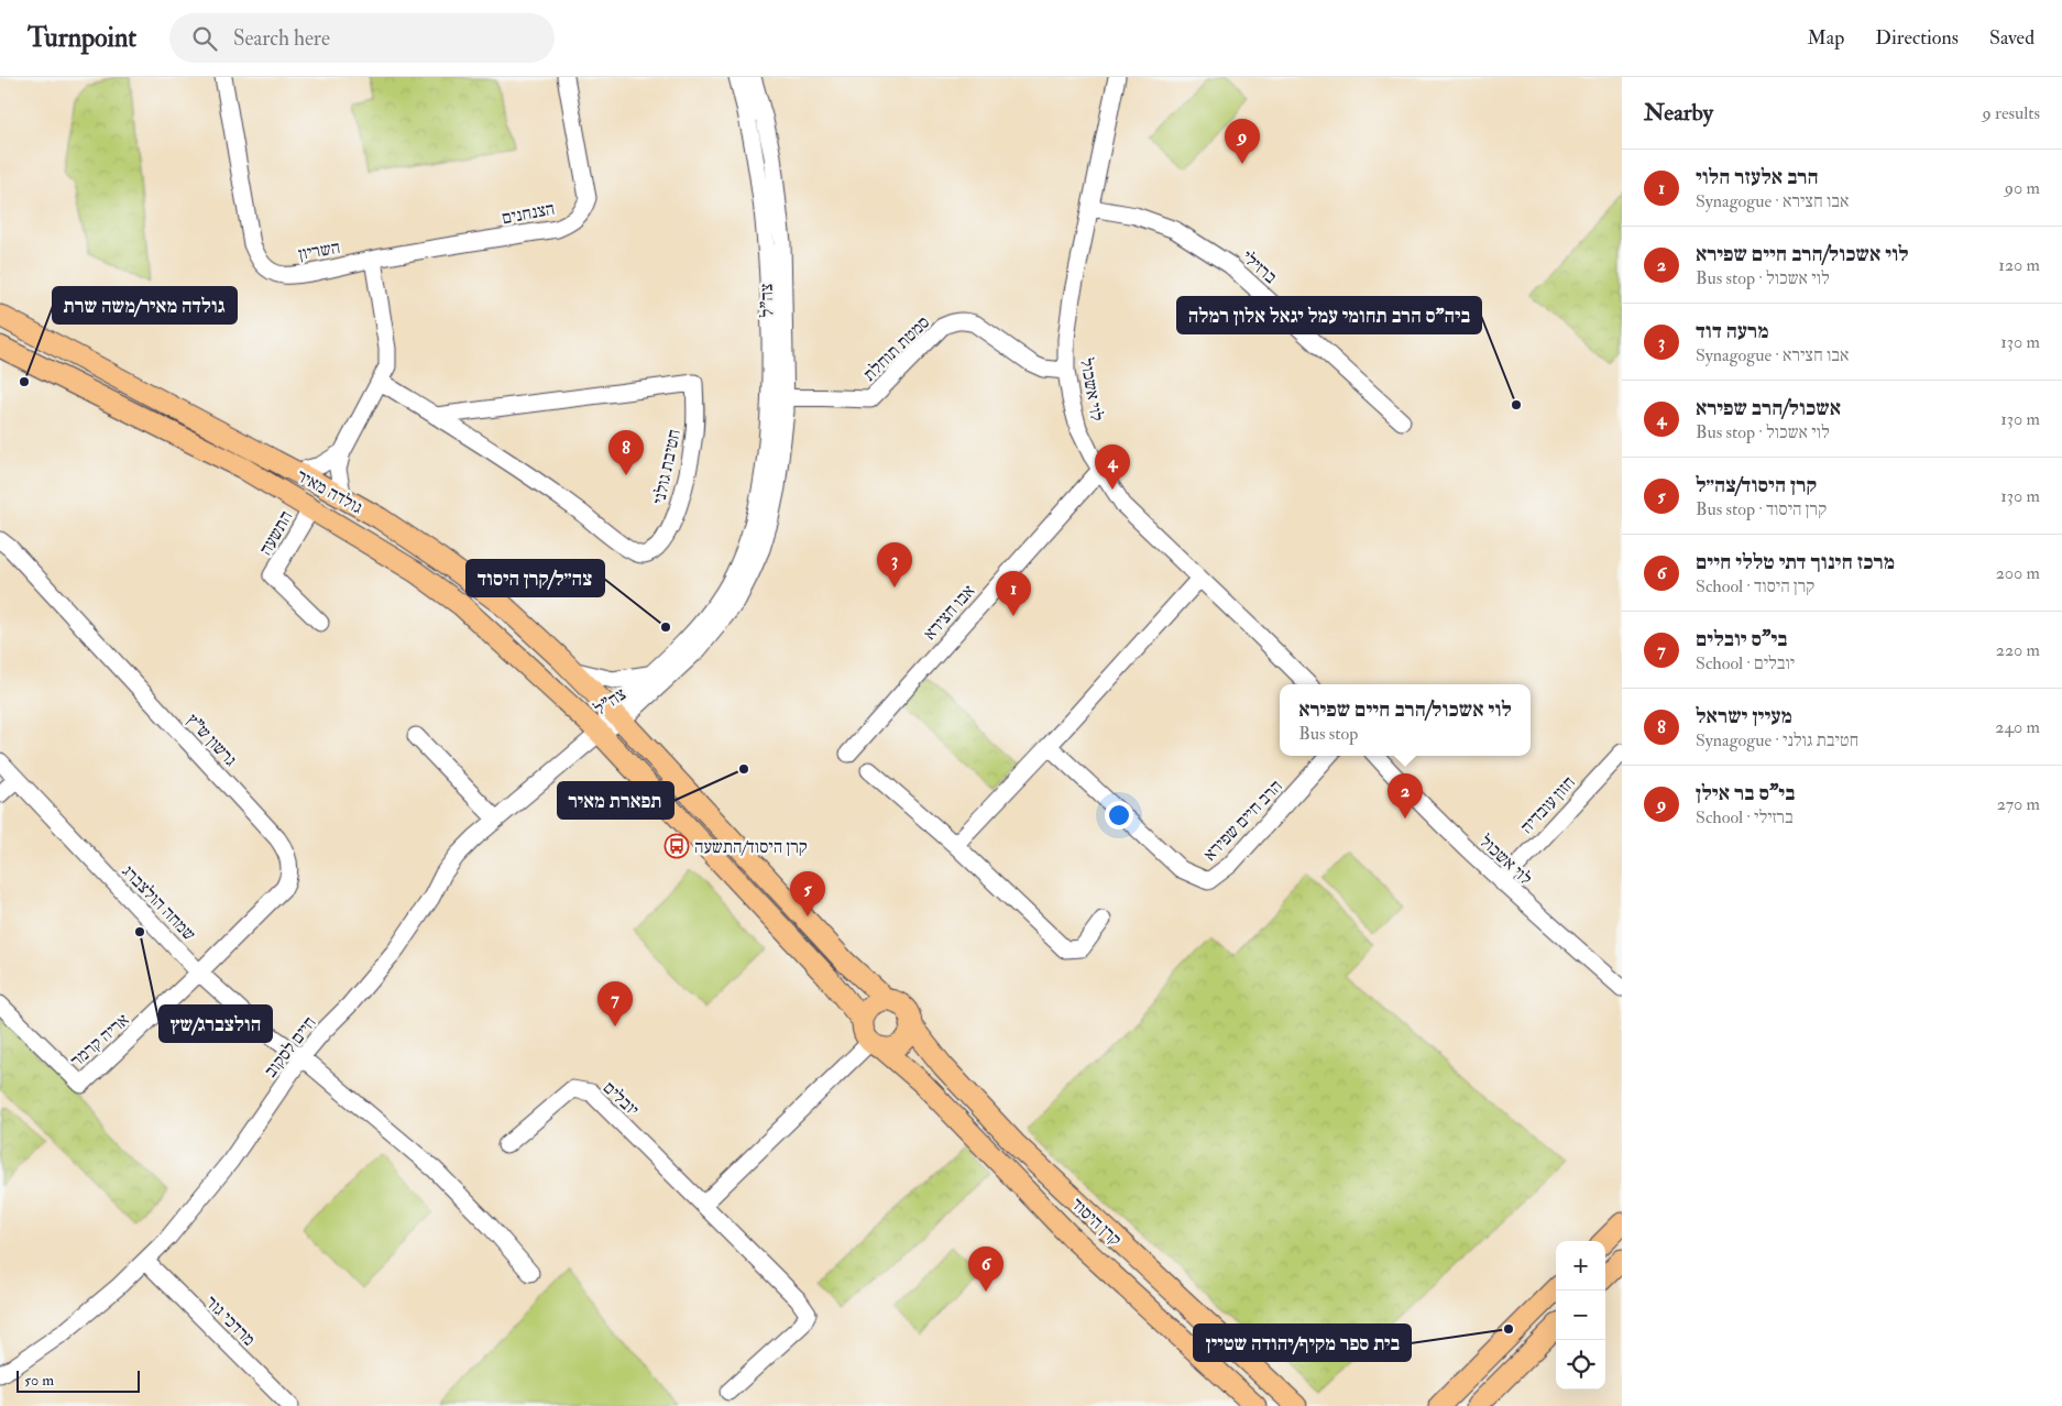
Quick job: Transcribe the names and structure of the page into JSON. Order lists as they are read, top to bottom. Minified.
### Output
{"streets":{"main road":["גולדה מאיר","קרן היסוד"],"street":["הצנחנים","השריון","ברזילי","צה\"ל","סמטת תוחלת","לוי אשכול","חטיבת גולני","התשעה","אבו חצירא","גרשון ש\"ץ","חזון עובדיה","הרב חיים שפירא","שמחה הולצברג","אריה קרמר","חיים לסקוב","יובלים","מרדכי גור"]},"crossings":[["הצנחנים","השריון"],["ברזילי","לוי אשכול"],["צה\"ל","סמטת תוחלת"],["צה\"ל","גולדה מאיר"],["צה\"ל","חיים לסקוב"],["סמטת תוחלת","לוי אשכול"],["לוי אשכול","אבו חצירא"],["לוי אשכול","חזון עובדיה"],["גולדה מאיר","התשעה"],["גולדה מאיר","חיים לסקוב"],["גרשון ש\"ץ","שמחה הולצברג"],["גרשון ש\"ץ","אריה קרמר"],["שמחה הולצברג","אריה קרמר"],["שמחה הולצברג","חיים לסקוב"],["חיים לסקוב","מרדכי גור"]],"places":{"other":["גולדה מאיר/משה שרת","ביה\"ס הרב תחומי עמל יגאל אלון רמלה","צה״ל/קרן היסוד","תפארת מאיר","הולצברג/שץ","בית ספר מקיף/יהודה שטיין"],"bus stop":["קרן היסוד/התשעה"]},"scale_bar":"50 m","page":{"header":"Turnpoint","search":"Search here","nav":["Map","Directions","Saved"],"heading":["Nearby","9 results"],"pins":["9","8","4","3","1","2","5","7","6"],"list":[{"mark":"1","name":"הרב אלעזר הלוי","note":"Synagogue · אבו חצירא","value":"90 m"},{"mark":"2","name":"לוי אשכול/הרב חיים שפירא","note":"Bus stop · לוי אשכול","value":"120 m"},{"mark":"3","name":"מרעה דוד","note":"Synagogue · אבו חצירא","value":"130 m"},{"mark":"4","name":"אשכול/הרב שפירא","note":"Bus stop · לוי אשכול","value":"130 m"},{"mark":"5","name":"קרן היסוד/צה״ל","note":"Bus stop · קרן היסוד","value":"130 m"},{"mark":"6","name":"מרכז חינוך דתי טללי חיים","note":"School · קרן היסוד","value":"200 m"},{"mark":"7","name":"בי\"ס יובלים","note":"School · יובלים","value":"220 m"},{"mark":"8","name":"מעיין ישראל","note":"Synagogue · חטיבת גולני","value":"240 m"},{"mark":"9","name":"בי\"ס בר אילן","note":"School · ברזילי","value":"270 m"}],"popup":["לוי אשכול/הרב חיים שפירא","Bus stop"],"map_buttons":["+","−"],"scale":"50 m"}}
